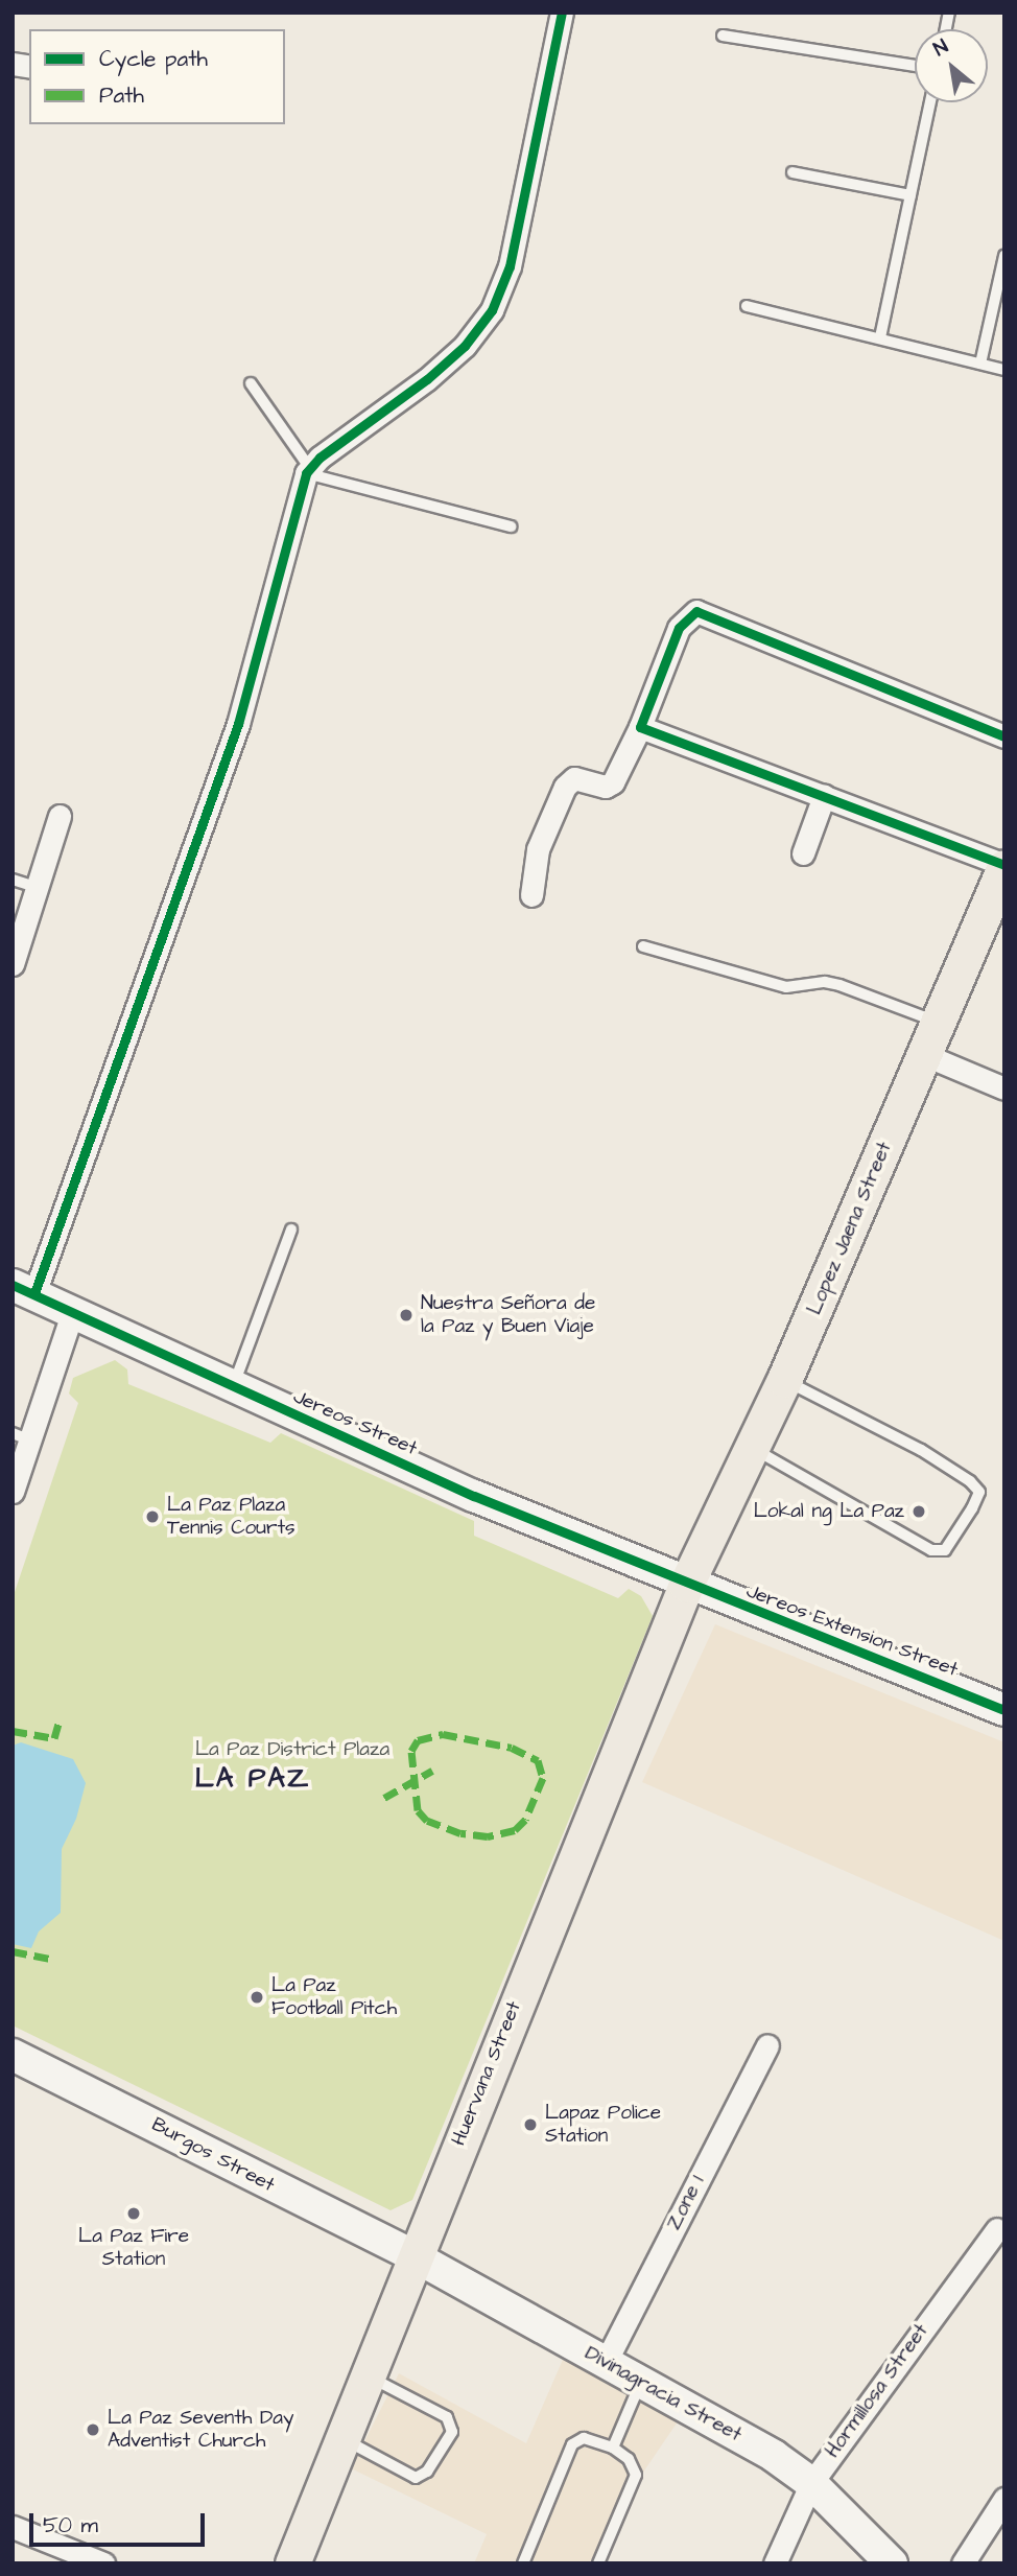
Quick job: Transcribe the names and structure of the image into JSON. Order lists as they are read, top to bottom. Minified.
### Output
{"streets":{"main road":["Lopez Jaena Street","Huervana Street"],"street":["Jereos Street","Jereos Extension Street","Burgos Street","Zone 1","Hormillosa Street","Divinagracia Street"]},"crossings":[["Lopez Jaena Street","Jereos Street"],["Lopez Jaena Street","Jereos Extension Street"],["Lopez Jaena Street","Huervana Street"],["Jereos Street","Jereos Extension Street"],["Jereos Street","Huervana Street"],["Jereos Extension Street","Huervana Street"],["Huervana Street","Burgos Street"],["Huervana Street","Divinagracia Street"],["Burgos Street","Divinagracia Street"],["Zone 1","Divinagracia Street"],["Hormillosa Street","Divinagracia Street"]],"districts":["LA PAZ"],"parks":["La Paz District Plaza"],"places":["Nuestra Señora de la Paz y Buen Viaje","Lokal ng La Paz","La Paz Plaza Tennis Courts","La Paz Football Pitch","Lapaz Police Station","La Paz Fire Station","La Paz Seventh Day Adventist Church"],"legend":["Cycle path","Path"],"scale_bar":"50 m","north":"top left"}
